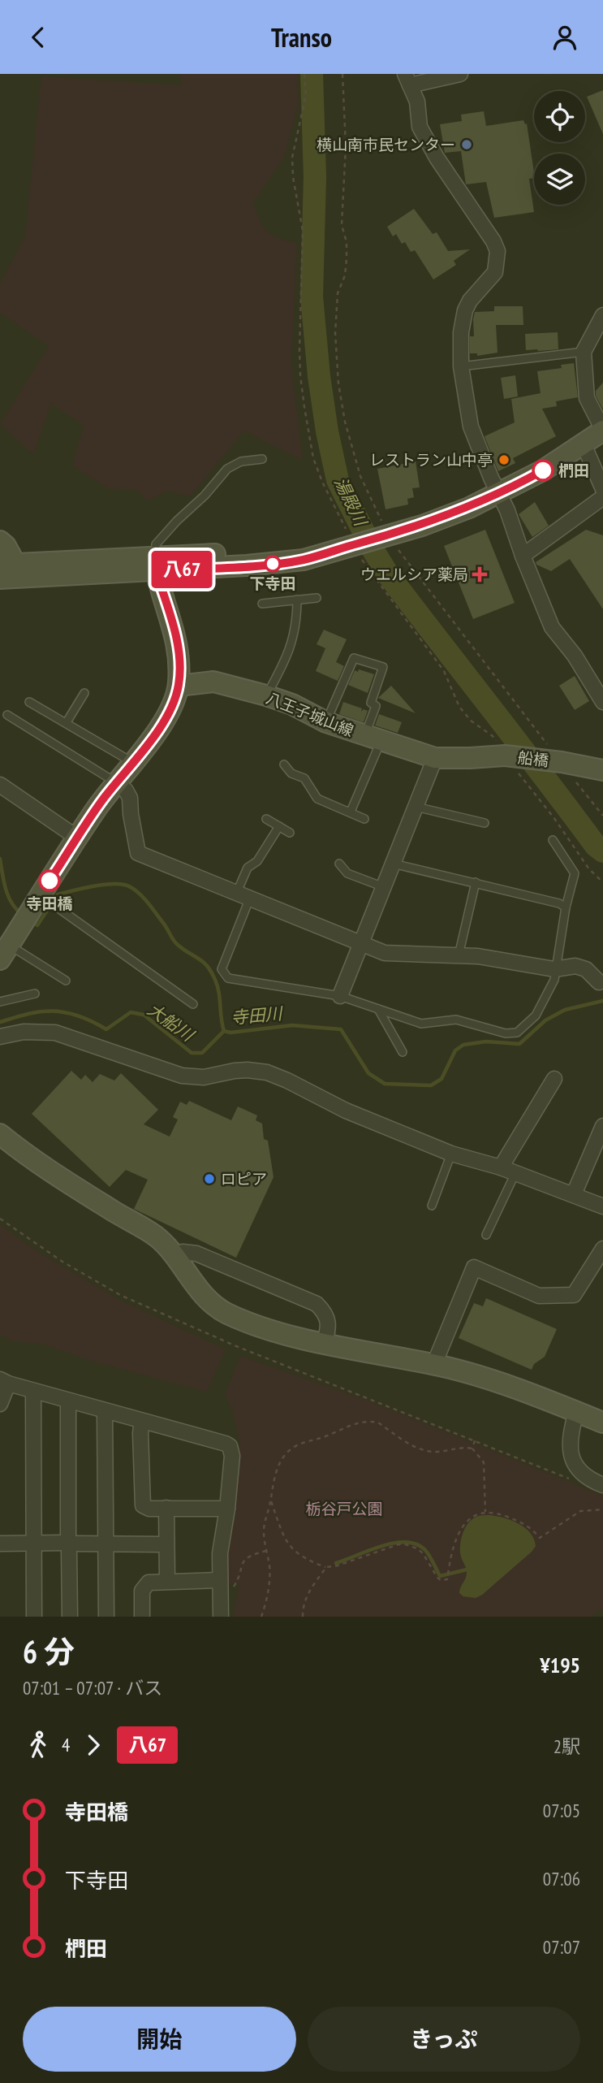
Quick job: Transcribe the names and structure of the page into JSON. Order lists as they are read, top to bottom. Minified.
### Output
{"streets":{"street":["八王子城山線","船橋"]},"crossings":[["八王子城山線","船橋"]],"water":["湯殿川","寺田川","大船川"],"parks":["栃谷戸公園"],"places":{"other":["横山南市民センター","レストラン山中亭","椚田","下寺田","寺田橋","ロピア"],"health":["ウエルシア薬局"]},"lines":["bus line 八67"],"page":{"header":"Transo","on_map":"八67","heading":["6 分","07:01 – 07:07 · バス","¥195"],"legs":["4","八67","2駅"],"list":[{"name":"寺田橋","value":"07:05"},{"name":"下寺田","value":"07:06"},{"name":"椚田","value":"07:07"}],"buttons":["開始","きっぷ"]}}
